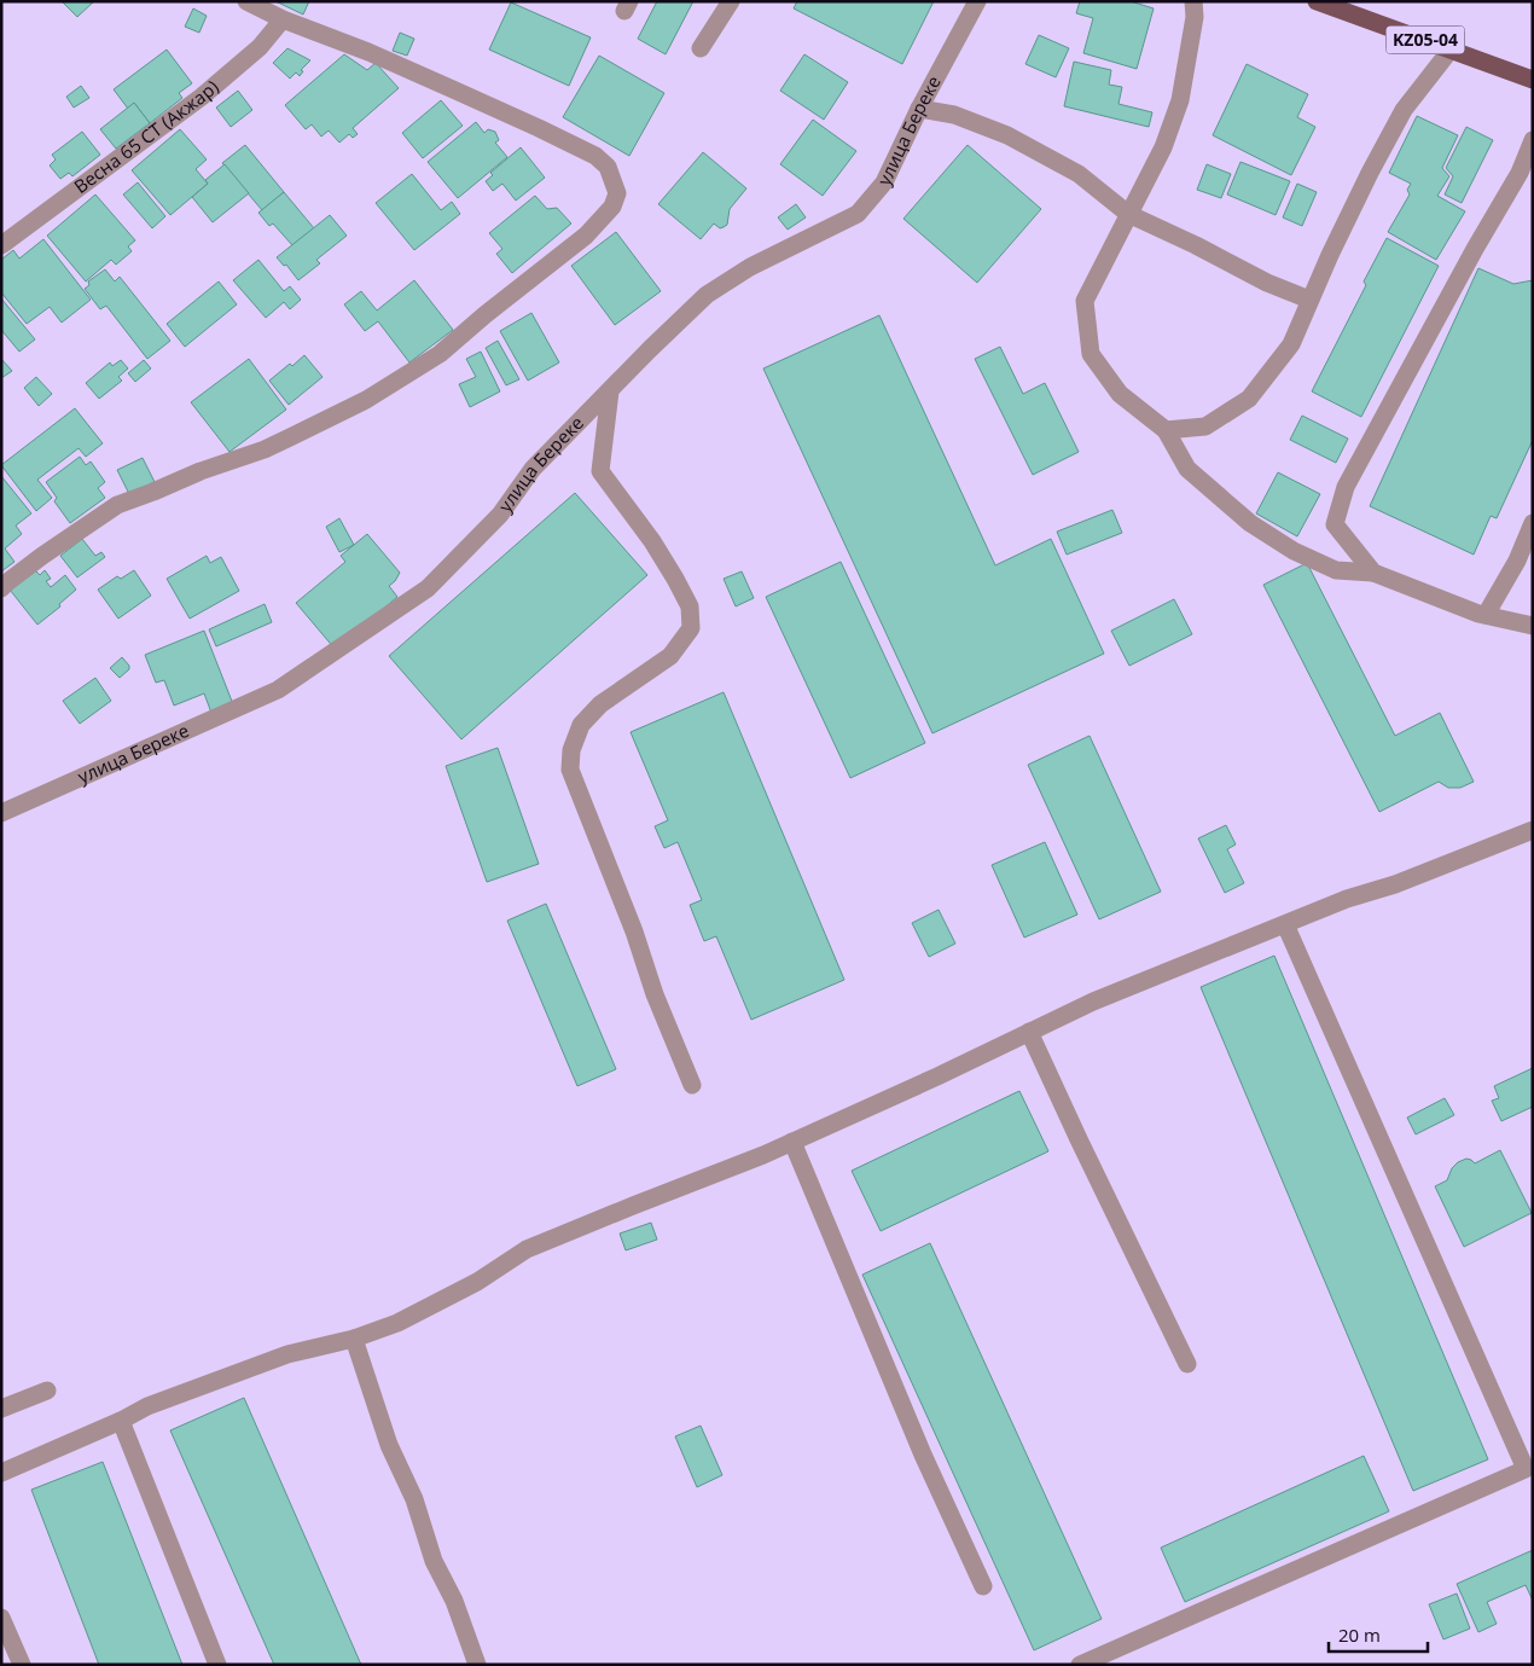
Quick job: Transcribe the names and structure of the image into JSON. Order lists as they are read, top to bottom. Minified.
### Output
{"streets":{"main road":["KZ05-04"],"street":["улица Береке","Весна 65 СТ (Акжар)"]},"scale_bar":"20 m"}
